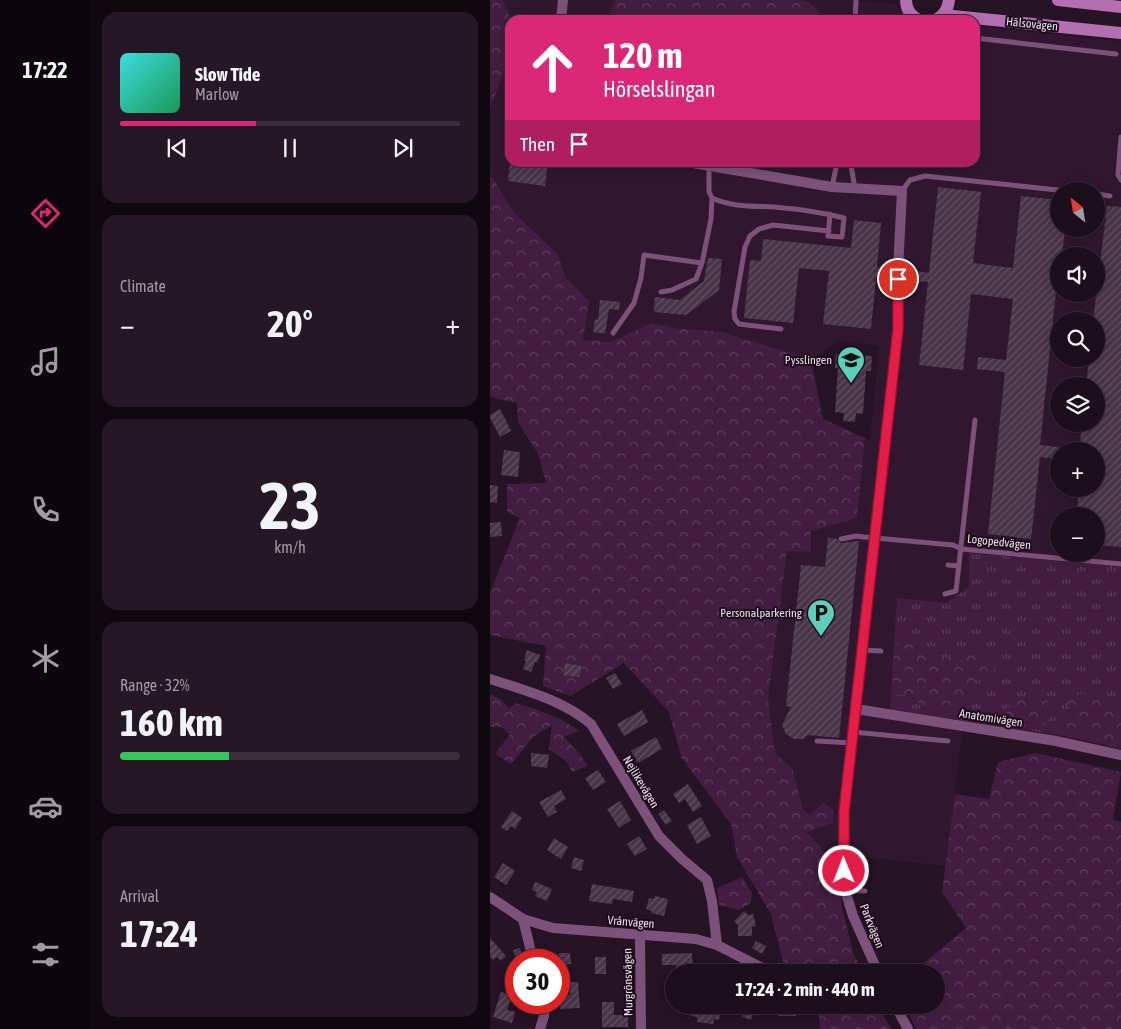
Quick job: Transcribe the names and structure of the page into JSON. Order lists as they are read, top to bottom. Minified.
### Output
{"streets":{"street":["Hälsovägen","Anatomivägen","Nejlikevägen","Vrånvägen","Parkvägen","Murgrönsvägen"],"lane":["Logopedvägen"]},"crossings":[["Logopedvägen","Parkvägen"],["Anatomivägen","Parkvägen"],["Nejlikevägen","Vrånvägen"],["Vrånvägen","Murgrönsvägen"]],"places":{"school or university":["Pysslingen"],"parking":["Personalparkering"]},"north":"top left","page":{"tabs":"17:22","turn":["120 m","Hörselslingan"],"song":["Slow Tide","Marlow"],"then":"Then","map_buttons":["+","−"],"tile":["Climate",["23","km/h"],["Range · 32%","160 km"],["Arrival","17:24"]],"heat":["−","20°","+"],"limit":"30","trip":"17:24 · 2 min · 440 m"}}
